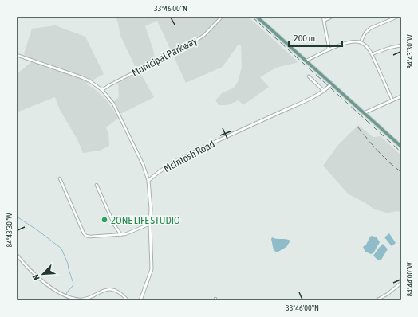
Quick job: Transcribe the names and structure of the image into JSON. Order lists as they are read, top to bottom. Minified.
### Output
{"streets":{"street":["Municipal Parkway","McIntosh Road"]},"places":["2ONE LIFE STUDIO"],"scale_bar":"200 m","north":"bottom left","coordinates":["33°46'00\"N","84°43'30\"W","84°44'00\"W"]}
